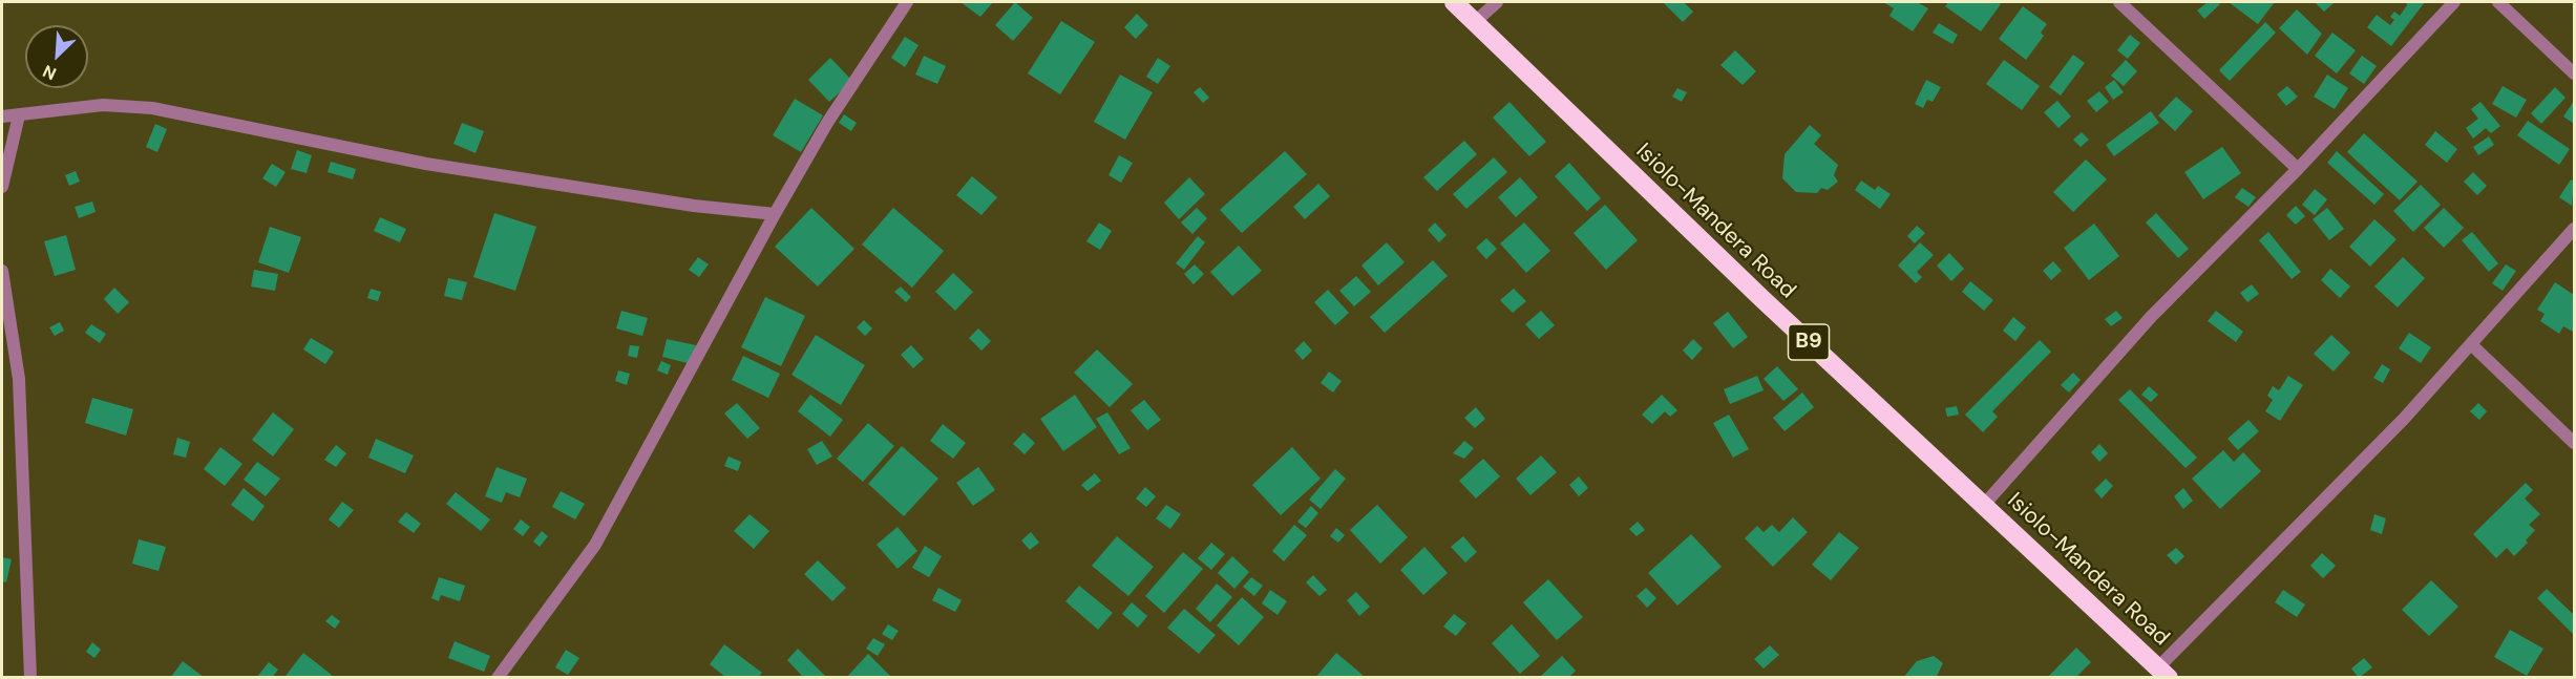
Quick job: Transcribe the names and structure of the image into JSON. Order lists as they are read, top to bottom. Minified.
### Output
{"streets":{"highway":["Isiolo-Mandera Road","B9"]},"north":"bottom left"}
